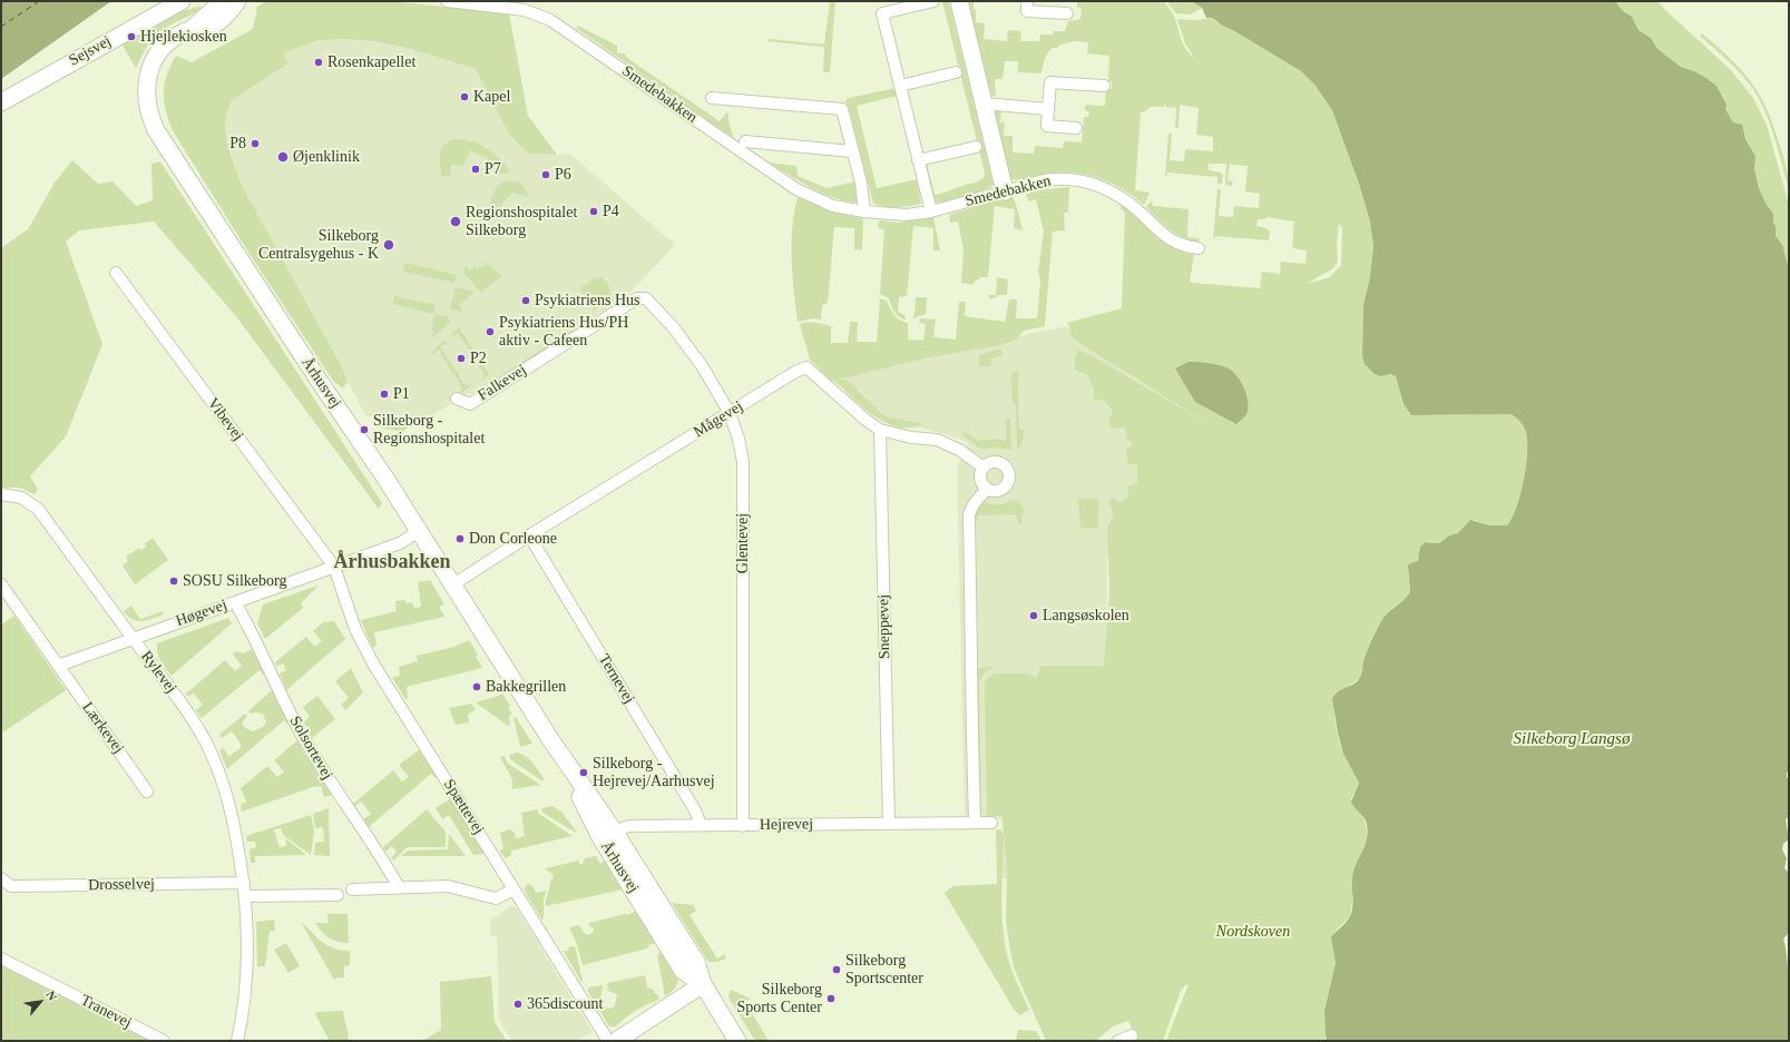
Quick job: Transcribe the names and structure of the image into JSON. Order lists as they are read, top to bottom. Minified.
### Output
{"streets":{"street":["Sejsvej","Smedebakken","Århusvej","Falkevej","Vibevej","Mågevej","Glentevej","Høgevej","Sneppevej","Rylevej","Ternevej","Lærkevej","Solsortevej","Spættevej","Hejrevej","Drosselvej","Tranevej"]},"crossings":[["Århusvej","Mågevej"],["Århusvej","Høgevej"],["Århusvej","Hejrevej"],["Falkevej","Glentevej"],["Vibevej","Høgevej"],["Vibevej","Spættevej"],["Mågevej","Glentevej"],["Mågevej","Sneppevej"],["Mågevej","Ternevej"],["Glentevej","Hejrevej"],["Høgevej","Rylevej"],["Høgevej","Solsortevej"],["Høgevej","Spættevej"],["Sneppevej","Hejrevej"],["Rylevej","Drosselvej"],["Ternevej","Hejrevej"]],"districts":["Århusbakken"],"water":["Silkeborg Langsø"],"parks":["Nordskoven"],"places":["Hjejlekiosken","Rosenkapellet","Kapel","P8","Øjenklinik","P7","P6","P4","Regionshospitalet Silkeborg","Silkeborg Centralsygehus - K","Psykiatriens Hus","Psykiatriens Hus/PH aktiv - Cafeen","P2","P1","Silkeborg - Regionshospitalet","Don Corleone","SOSU Silkeborg","Langsøskolen","Bakkegrillen","Silkeborg - Hejrevej/Aarhusvej","Silkeborg Sportscenter","Silkeborg Sports Center","365discount"],"north":"top right"}
